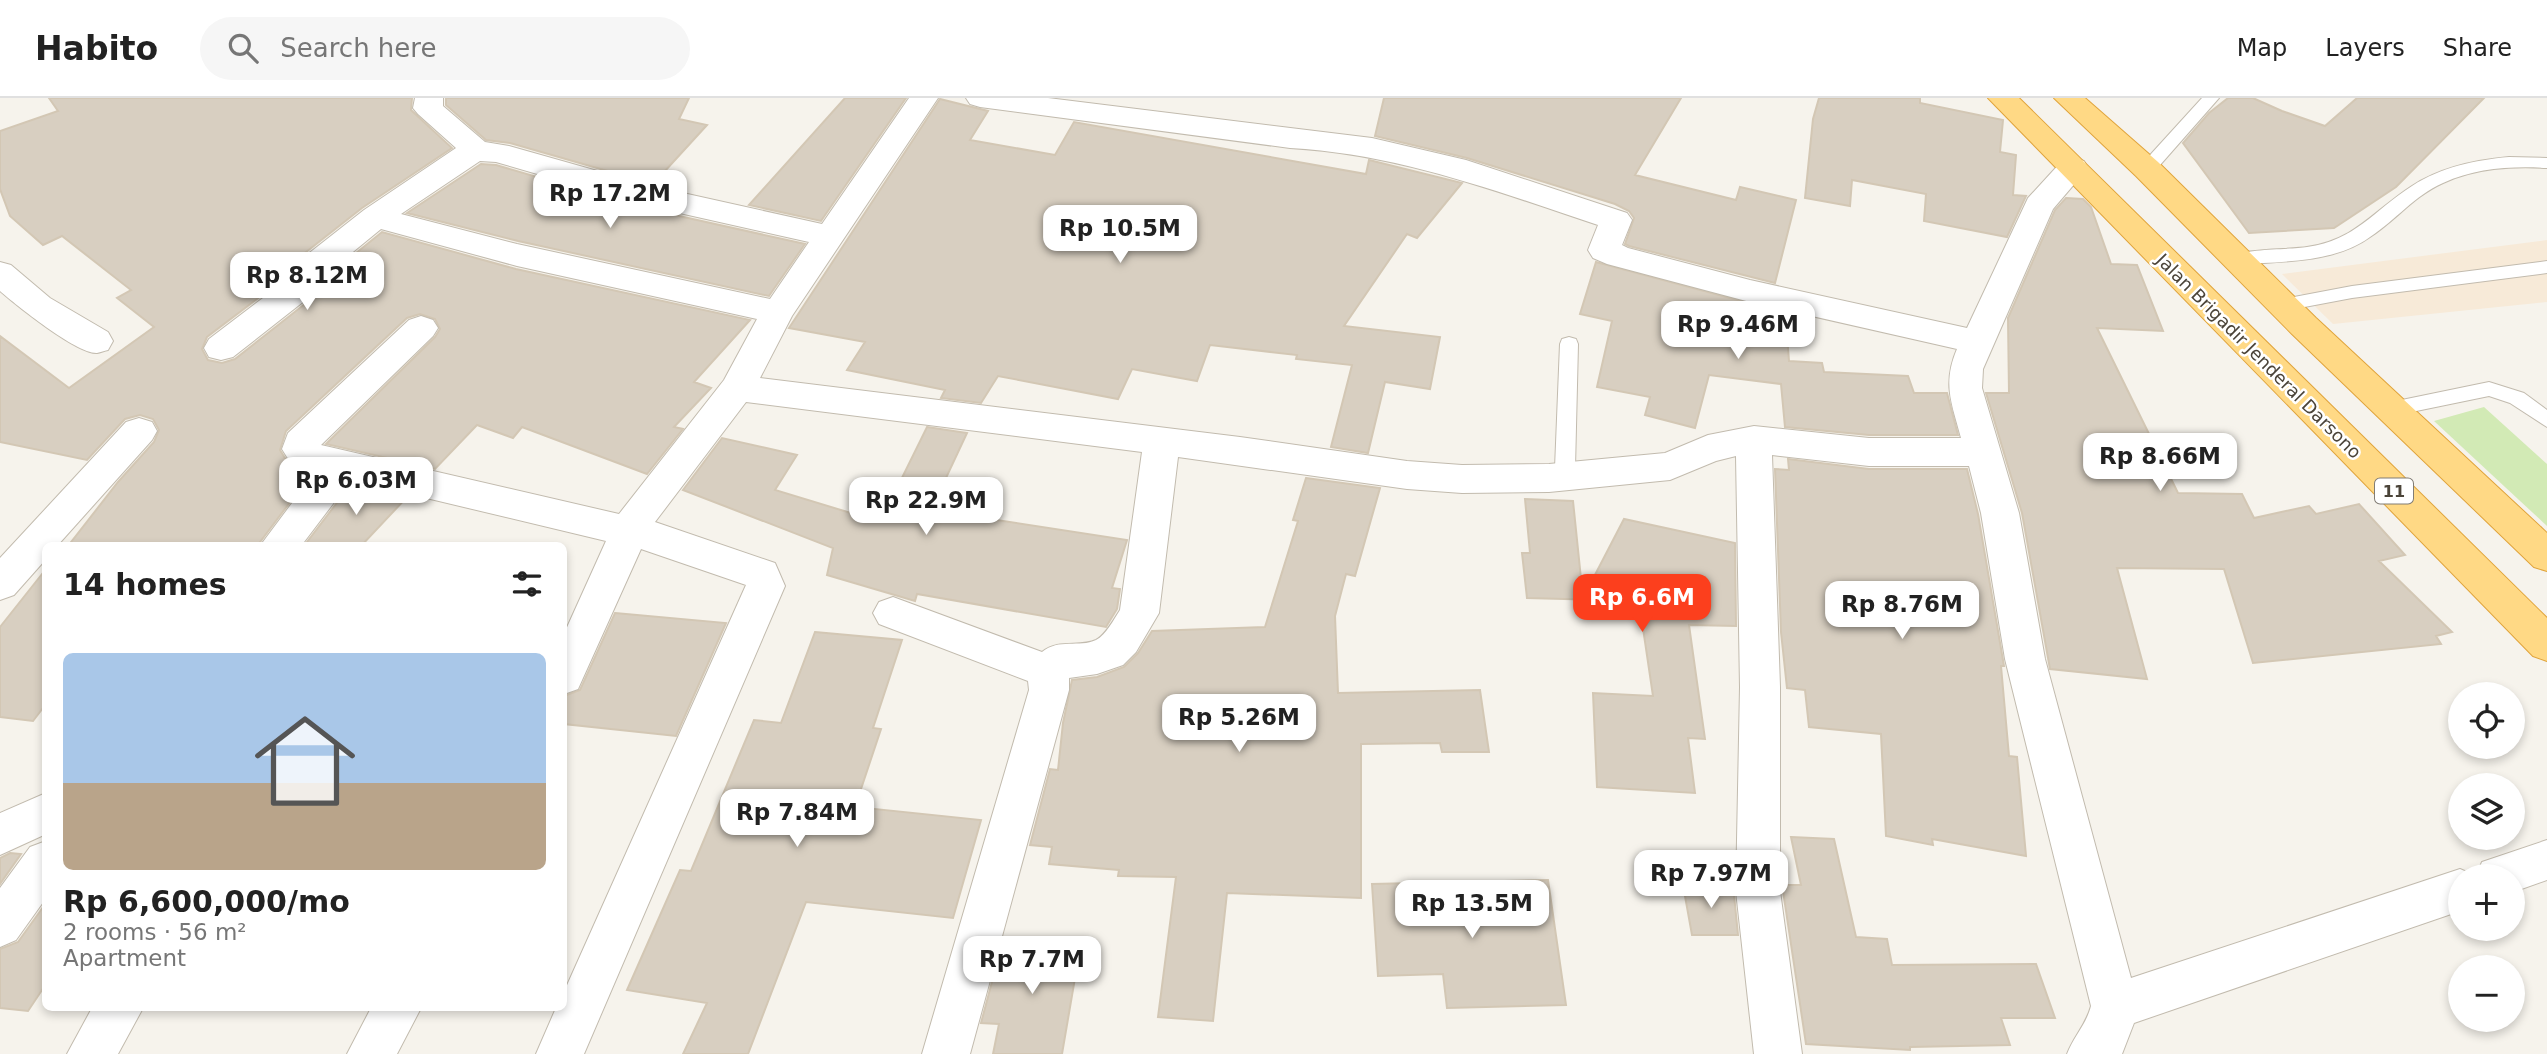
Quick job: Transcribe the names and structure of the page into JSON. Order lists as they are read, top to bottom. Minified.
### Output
{"streets":{"highway":["Jalan Brigadir Jenderal Darsono","11"]},"page":{"header":"Habito","search":"Search here","nav":["Map","Layers","Share"],"price":["Rp 17.2M","Rp 10.5M","Rp 8.12M","Rp 9.46M","Rp 8.66M","Rp 6.03M","Rp 22.9M","Rp 6.6M","Rp 8.76M","Rp 5.26M","Rp 7.84M","Rp 7.97M","Rp 13.5M","Rp 7.7M"],"heading":"14 homes","list":[{"name":"Rp 6,600,000/mo","note":"2 rooms · 56 m² · Apartment"}],"map_buttons":["+","−"]}}
